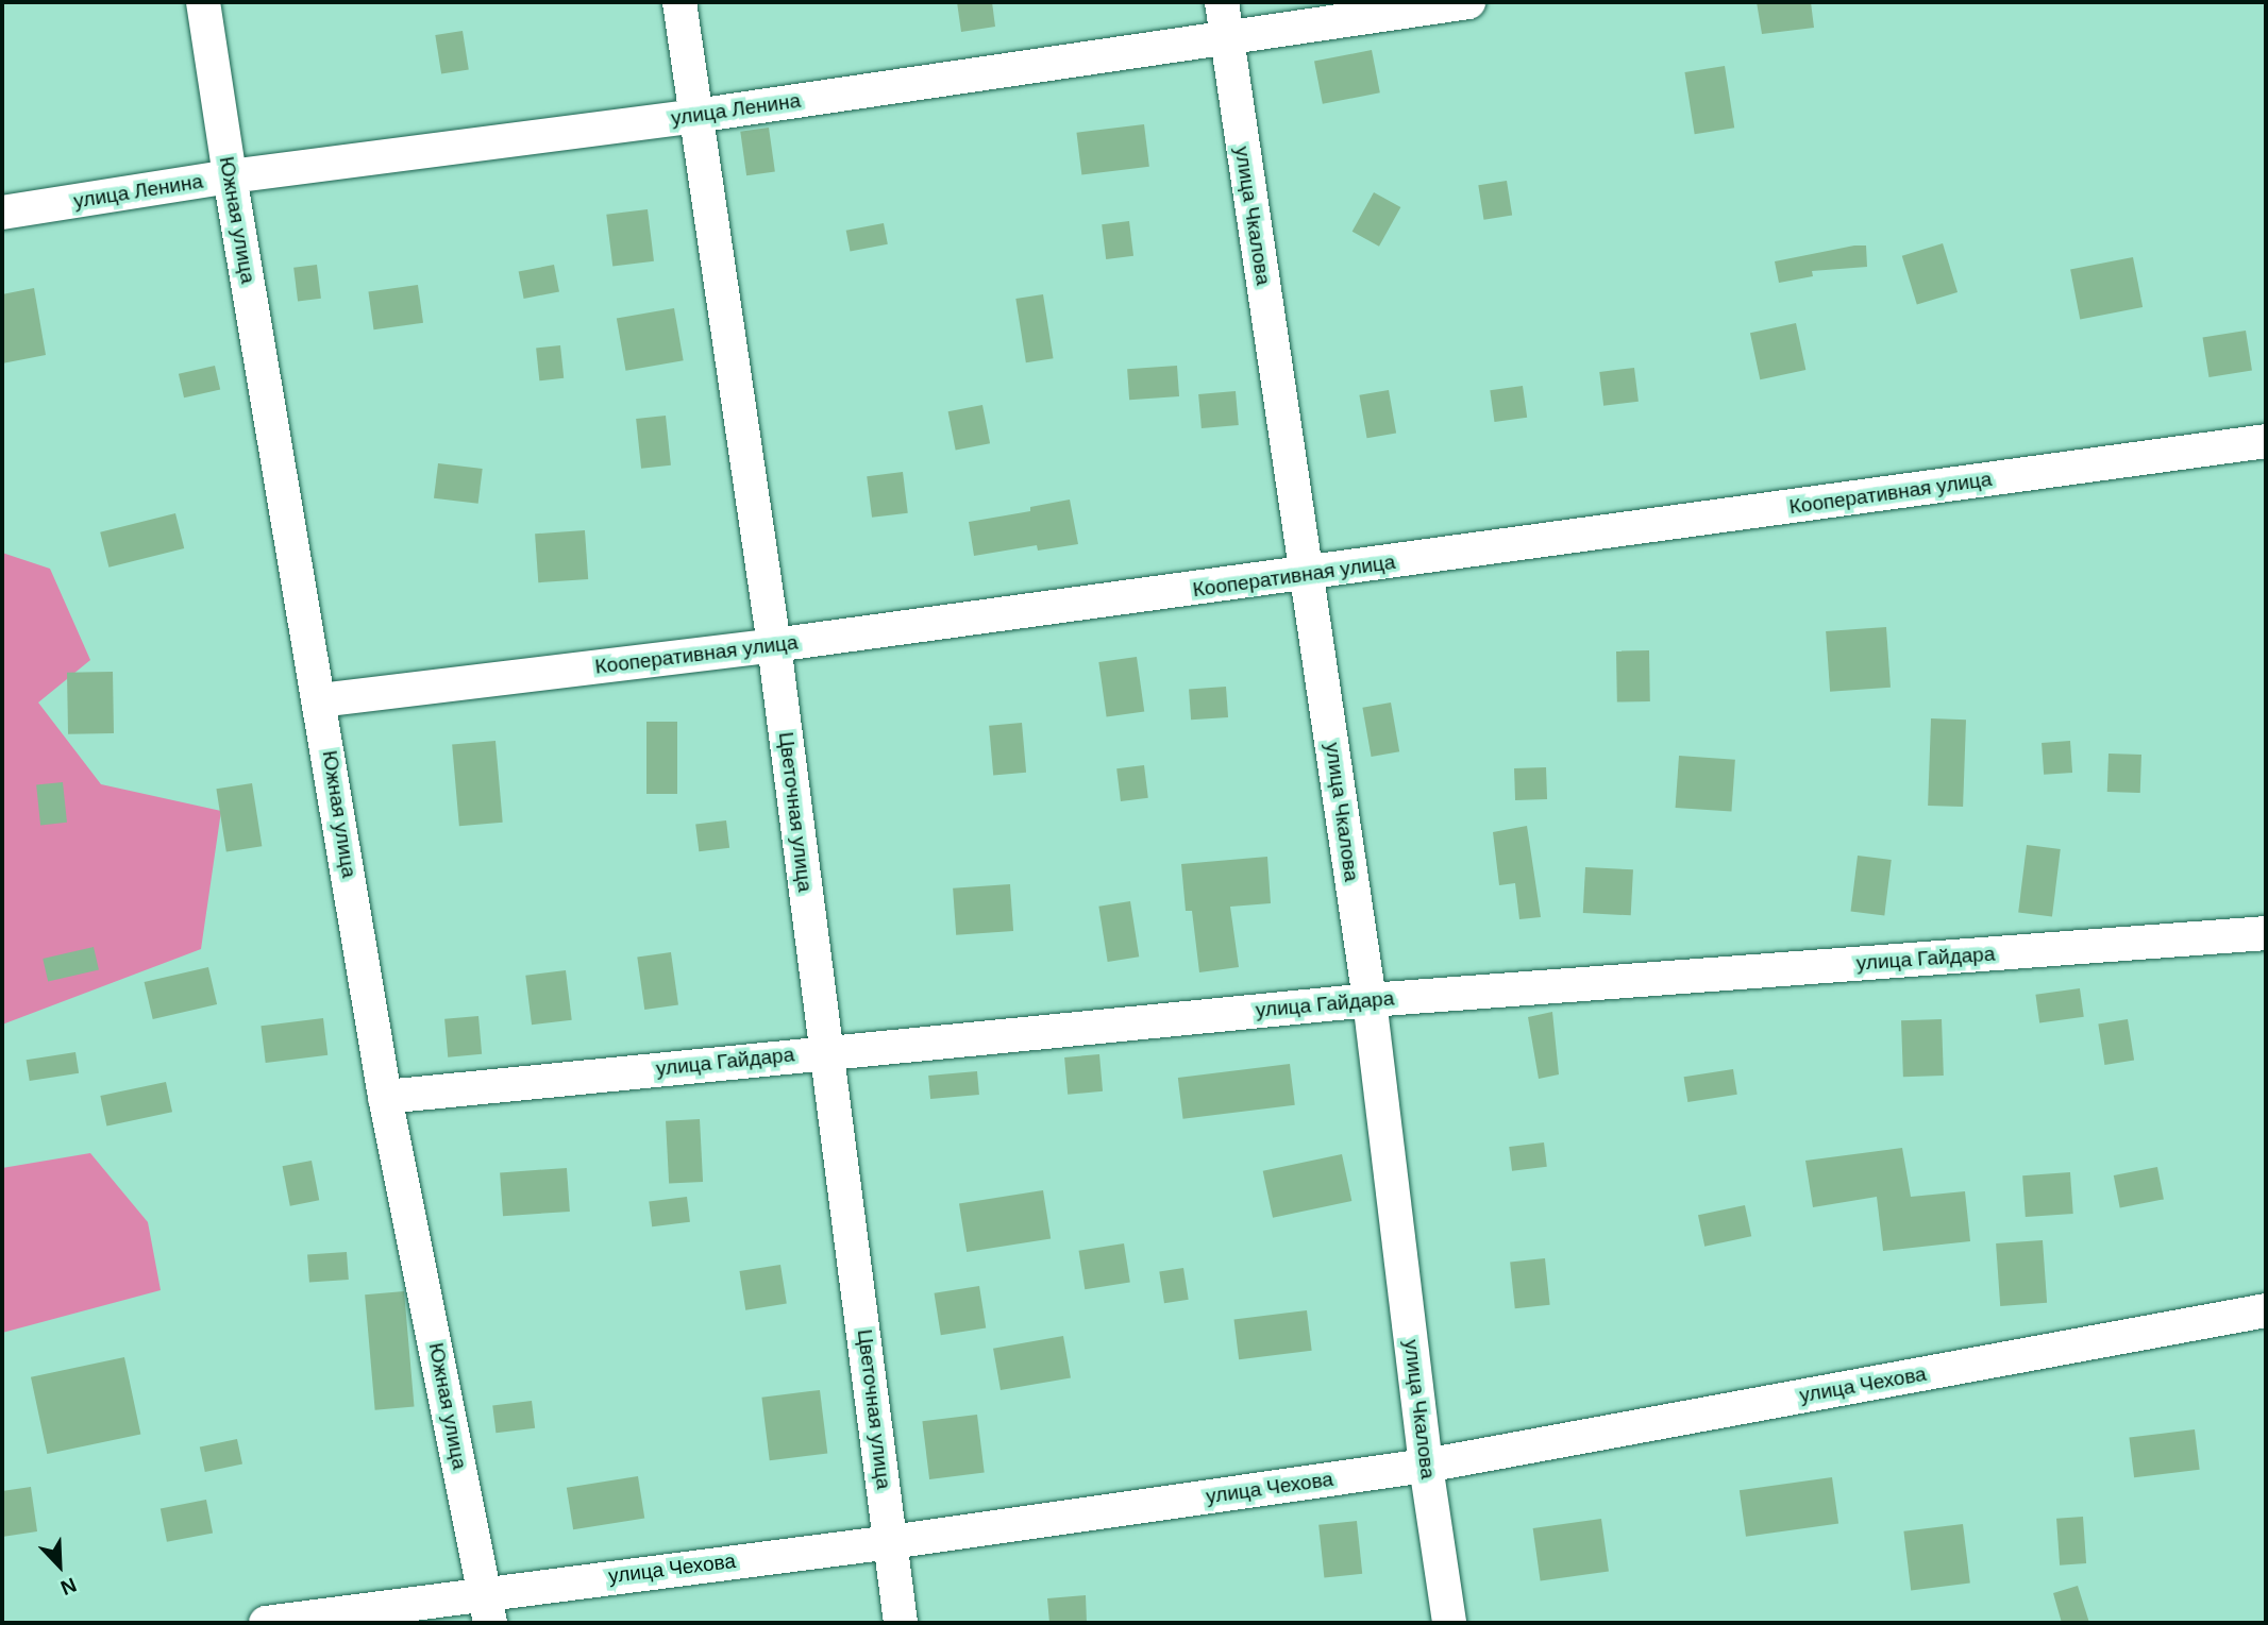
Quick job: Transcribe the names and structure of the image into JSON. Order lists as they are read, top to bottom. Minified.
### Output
{"streets":{"street":["улица Ленина","улица Чкалова","Южная улица","Кооперативная улица","Цветочная улица","улица Гайдара","улица Чехова"]},"crossings":[["улица Ленина","улица Чкалова"],["улица Ленина","Южная улица"],["улица Ленина","Цветочная улица"],["улица Чкалова","Кооперативная улица"],["улица Чкалова","улица Гайдара"],["улица Чкалова","улица Чехова"],["Южная улица","Кооперативная улица"],["Южная улица","улица Гайдара"],["Южная улица","улица Чехова"],["Кооперативная улица","Цветочная улица"],["Цветочная улица","улица Гайдара"],["Цветочная улица","улица Чехова"]],"north":"bottom right"}
